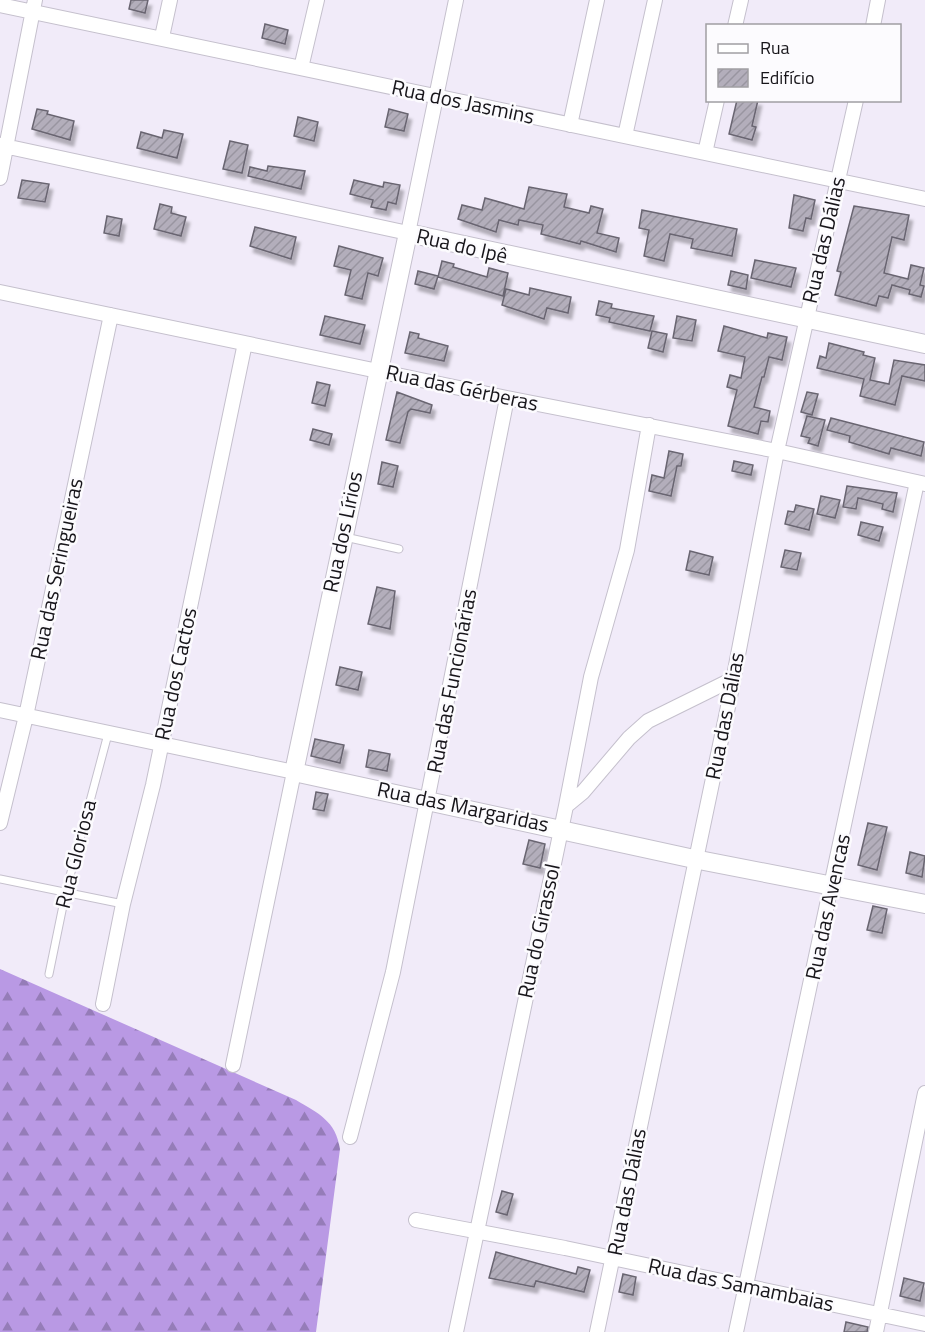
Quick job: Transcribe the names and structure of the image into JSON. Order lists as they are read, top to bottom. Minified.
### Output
{"streets":{"street":["Rua dos Jasmins","Rua das Dálias","Rua do Ipê","Rua das Gérberas","Rua dos Lírios","Rua das Seringueiras","Rua dos Cactos","Rua das Funcionárias","Rua das Margaridas","Rua das Avencas","Rua do Girassol","Rua das Samambaias"],"lane":["Rua Gloriosa"]},"crossings":[["Rua dos Jasmins","Rua das Dálias"],["Rua dos Jasmins","Rua dos Lírios"],["Rua das Dálias","Rua do Ipê"],["Rua das Dálias","Rua das Gérberas"],["Rua das Dálias","Rua das Margaridas"],["Rua das Dálias","Rua das Samambaias"],["Rua do Ipê","Rua dos Lírios"],["Rua das Gérberas","Rua dos Lírios"],["Rua das Gérberas","Rua das Seringueiras"],["Rua das Gérberas","Rua dos Cactos"],["Rua das Gérberas","Rua das Funcionárias"],["Rua das Gérberas","Rua das Avencas"],["Rua das Gérberas","Rua do Girassol"],["Rua dos Lírios","Rua das Margaridas"],["Rua das Seringueiras","Rua das Margaridas"],["Rua dos Cactos","Rua das Margaridas"],["Rua das Funcionárias","Rua das Margaridas"],["Rua das Margaridas","Rua Gloriosa"],["Rua das Margaridas","Rua das Avencas"],["Rua das Margaridas","Rua do Girassol"],["Rua das Avencas","Rua das Samambaias"],["Rua do Girassol","Rua das Samambaias"]],"legend":["Rua","Edifício"]}
